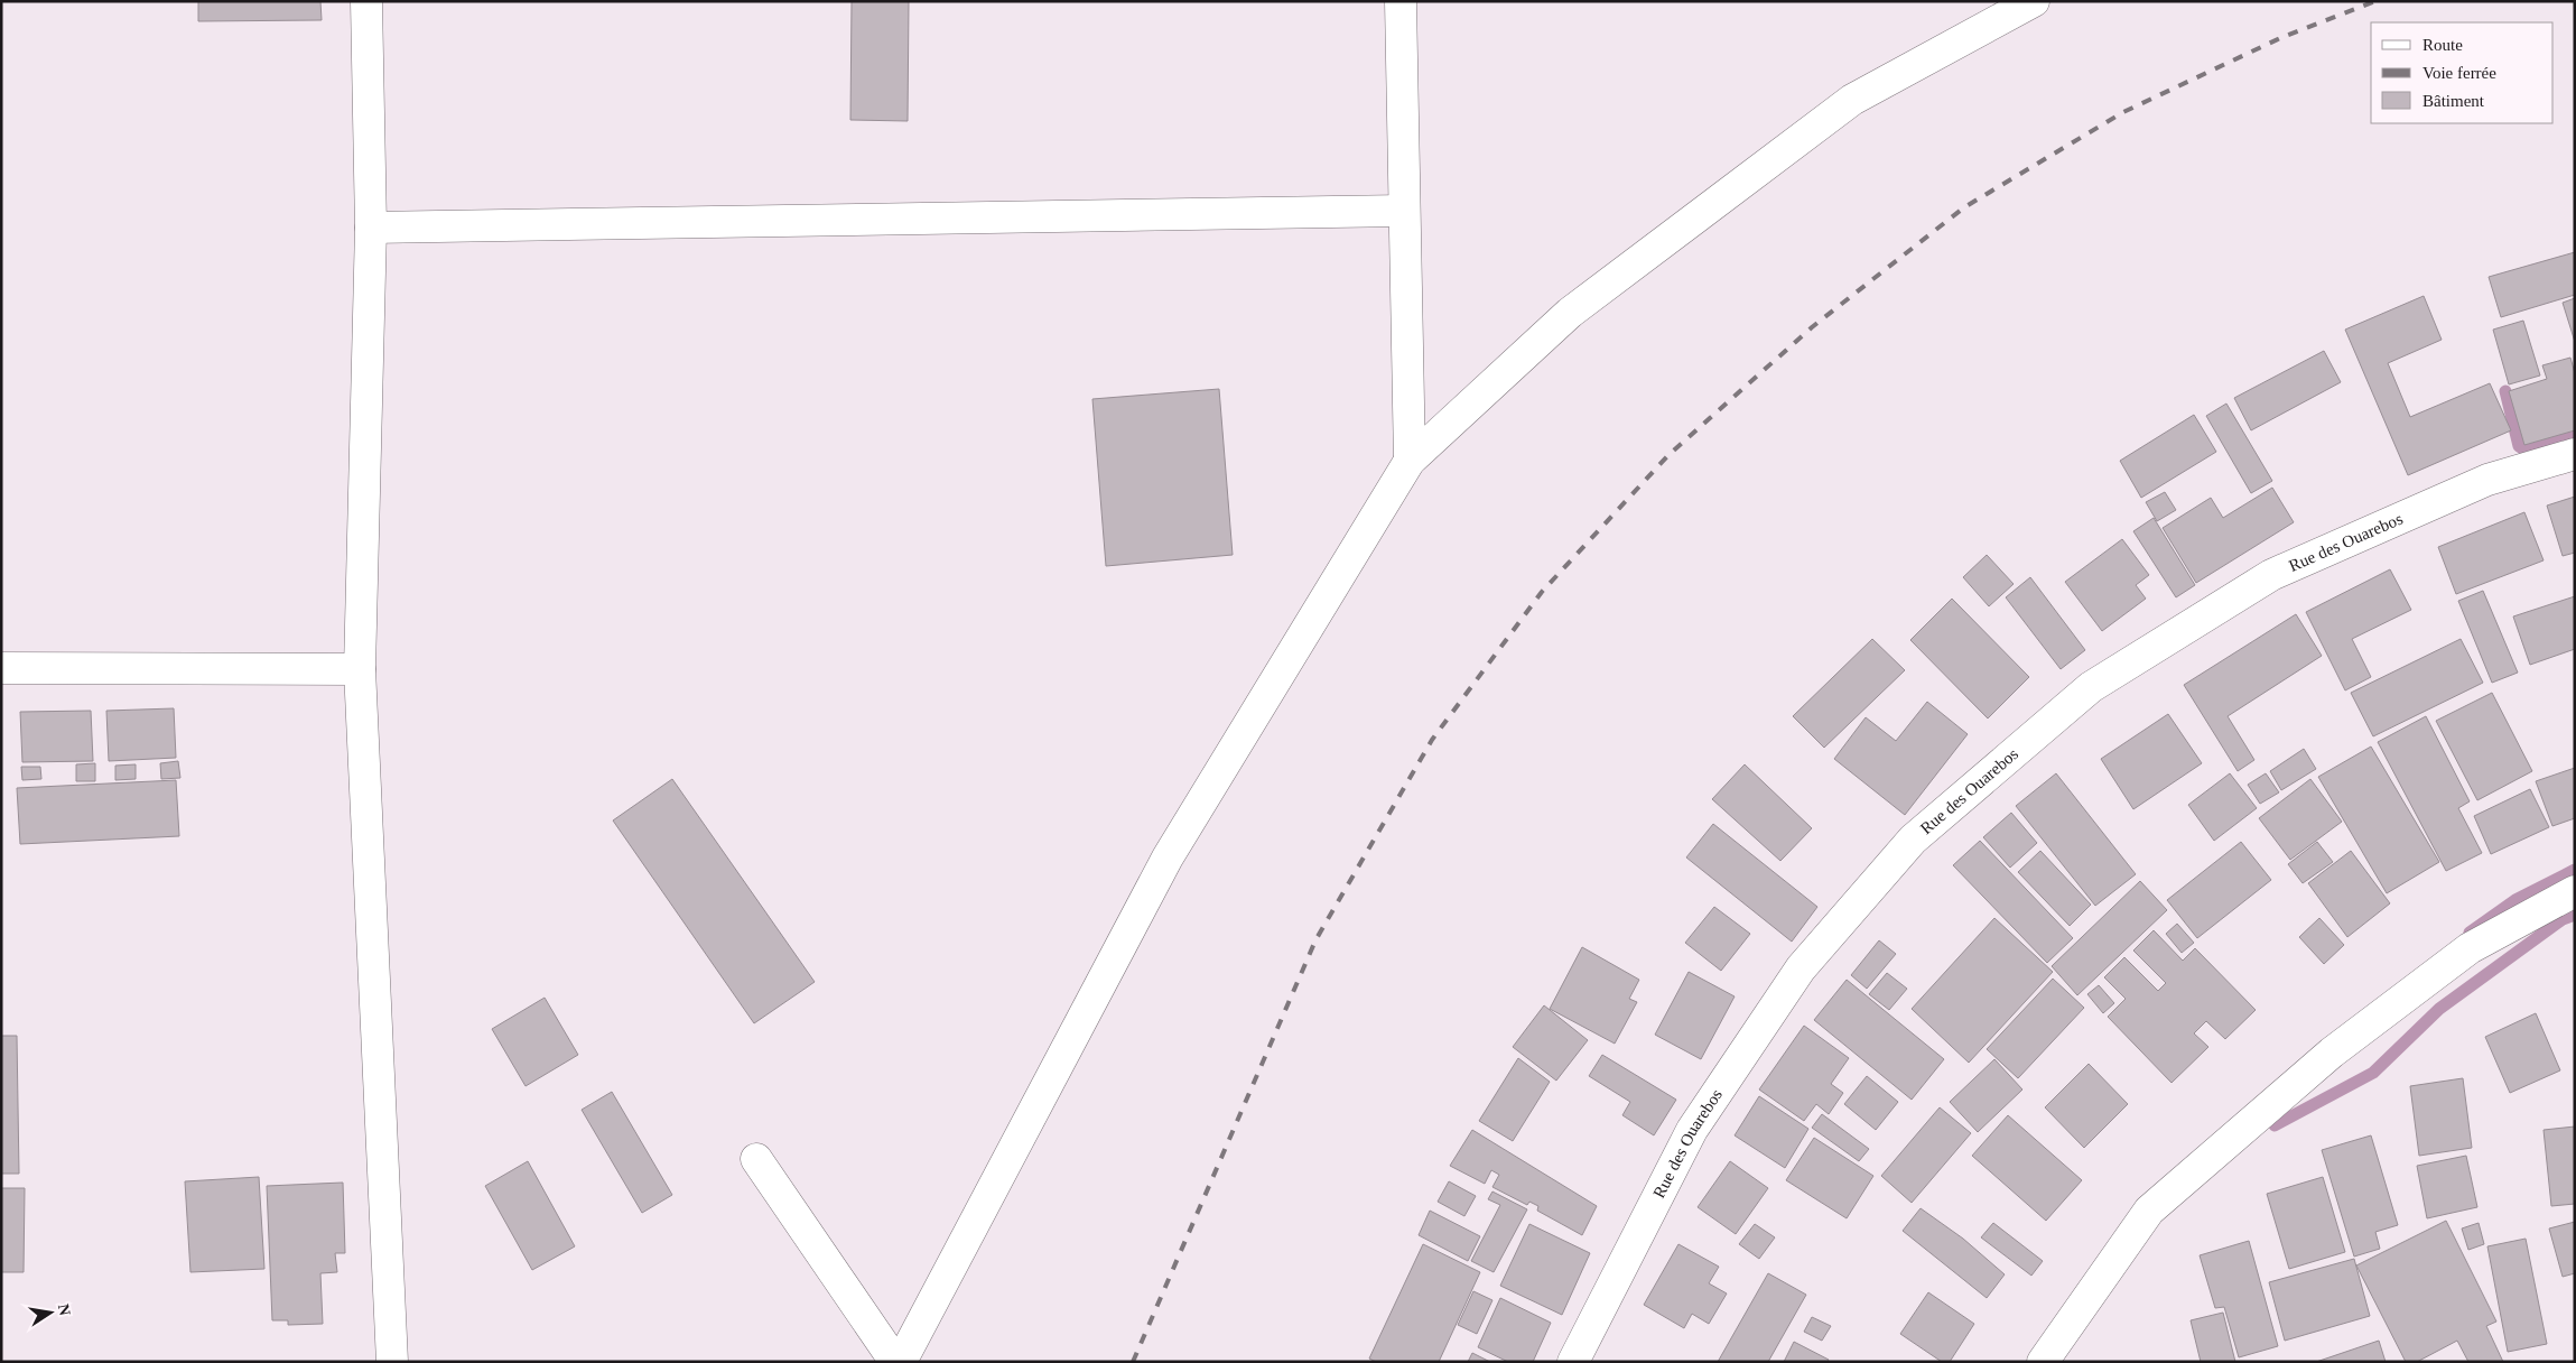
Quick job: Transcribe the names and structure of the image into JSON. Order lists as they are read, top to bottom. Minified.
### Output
{"streets":{"street":["Rue des Ouarebos"]},"legend":["Route","Voie ferrée","Bâtiment"],"north":"right"}
